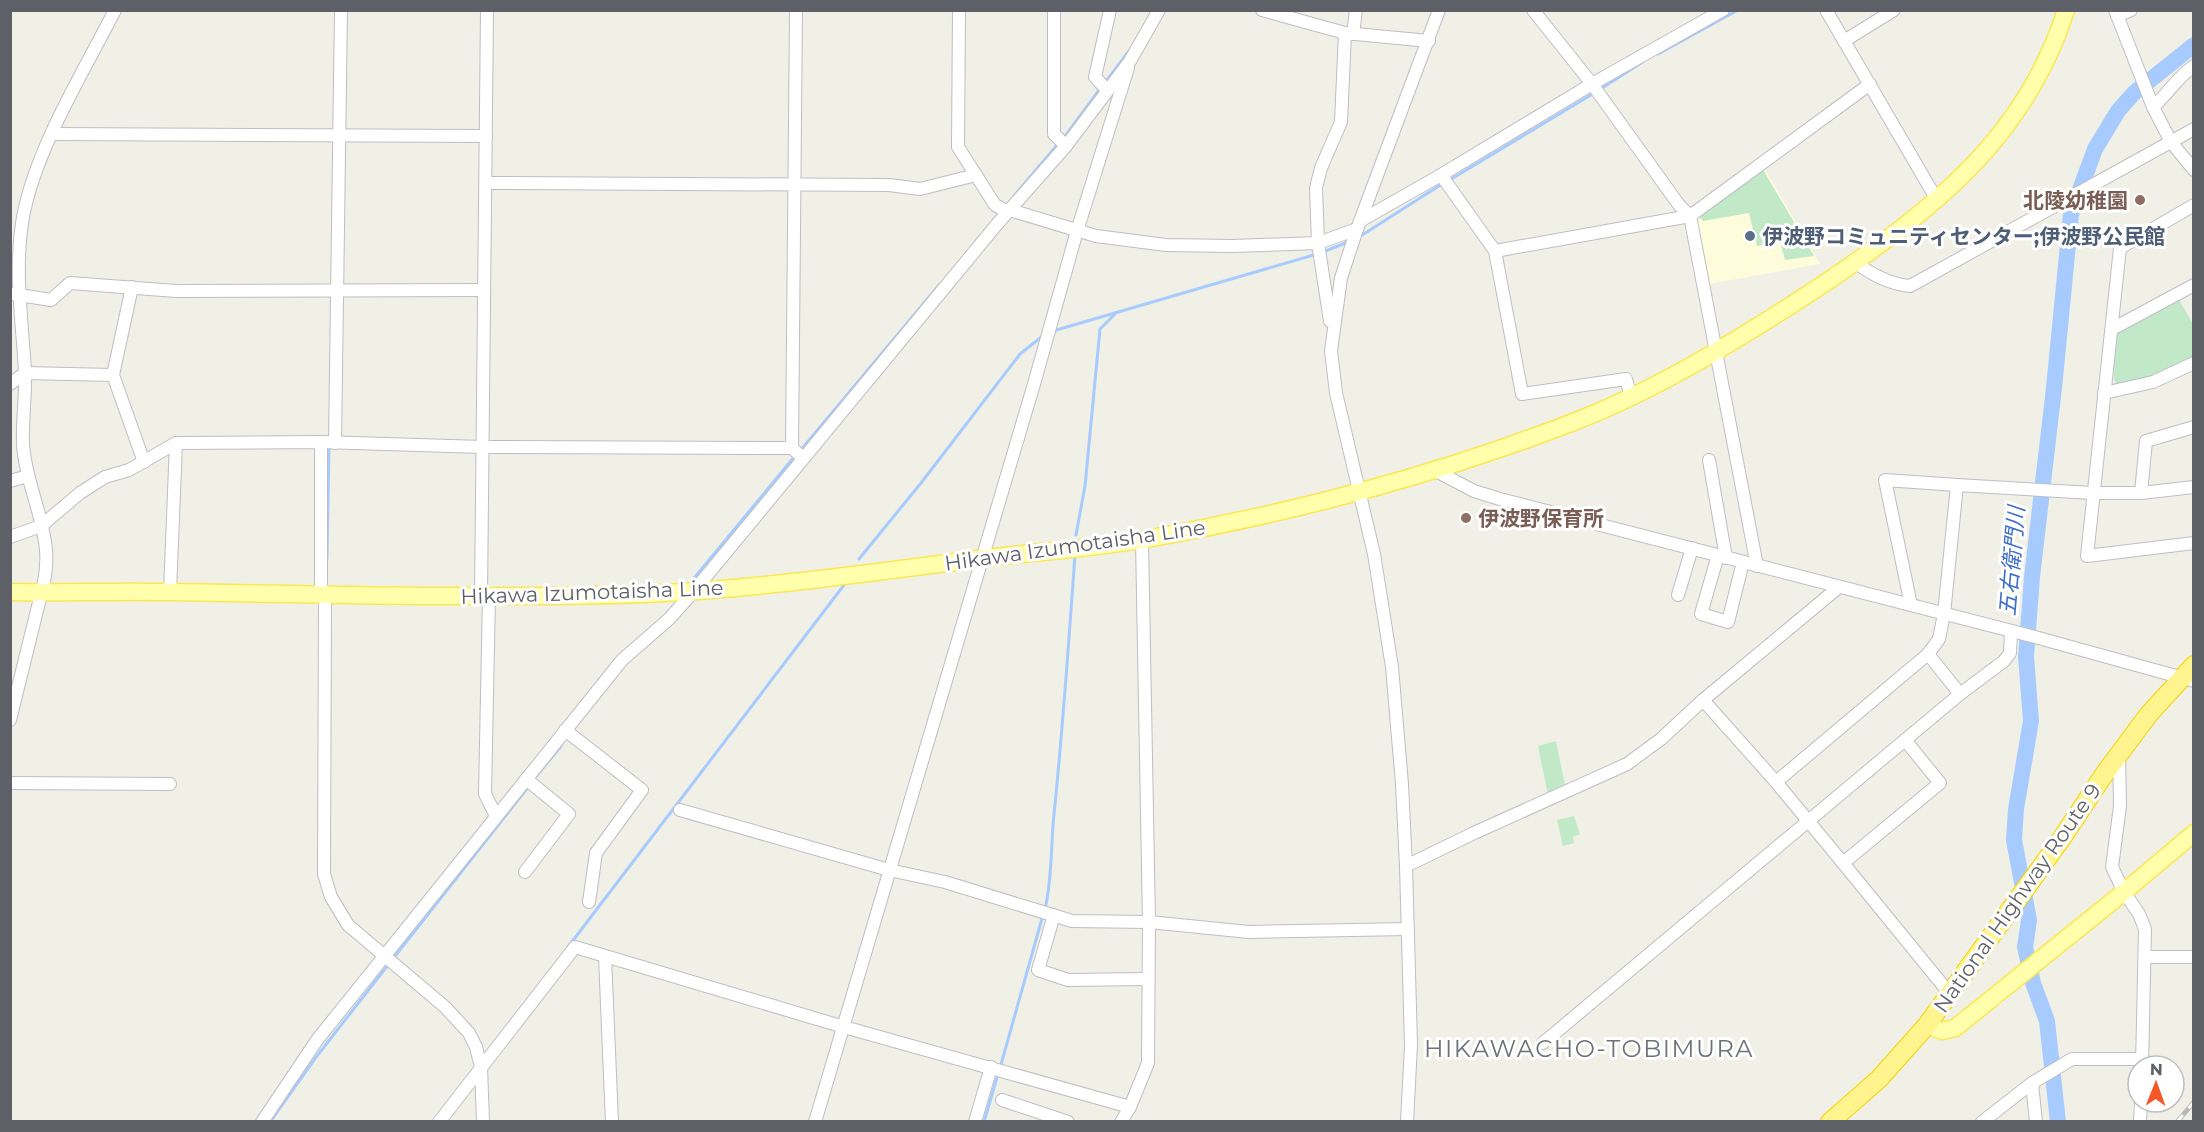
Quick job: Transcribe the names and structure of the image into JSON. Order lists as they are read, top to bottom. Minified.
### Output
{"streets":{"highway":["National Highway Route 9"],"main road":["Hikawa Izumotaisha Line"]},"districts":["HIKAWACHO-TOBIMURA"],"water":["五右衛門川"],"places":["北陵幼稚園","伊波野コミュニティセンター;伊波野公民館","伊波野保育所"],"north":"top"}
